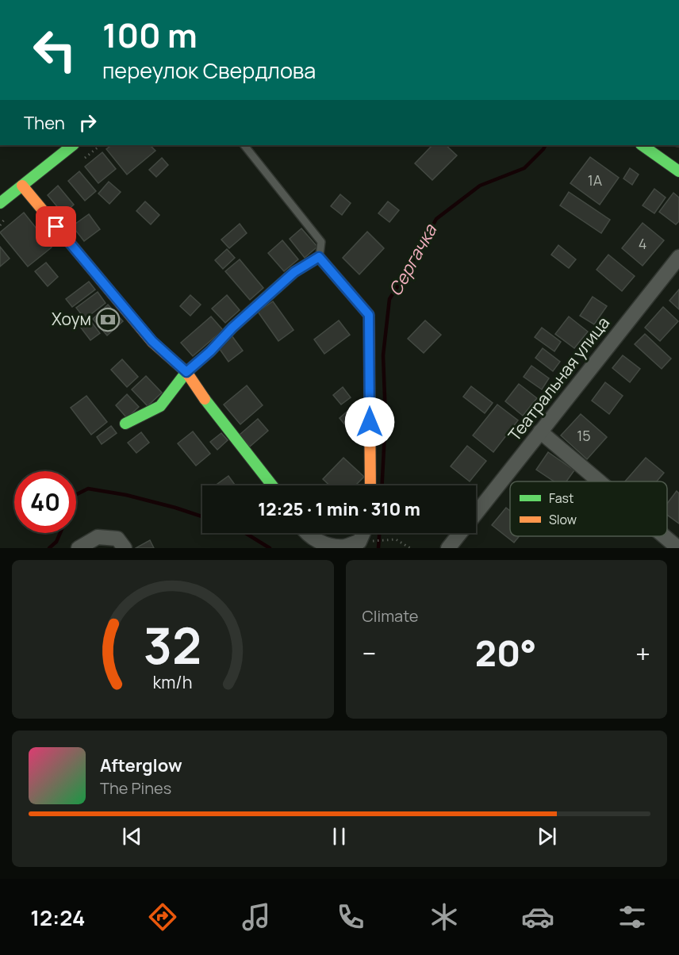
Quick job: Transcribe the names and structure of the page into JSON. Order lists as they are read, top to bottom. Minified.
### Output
{"streets":{"street":["Театральная улица"]},"water":["Сергачка"],"places":{"bank":["Хоум"]},"house_numbers":["1А","4","15"],"legend":["Fast","Slow"],"page":{"turn":["100 m","переулок Свердлова"],"then":"Then","limit":"40","trip":"12:25 · 1 min · 310 m","tile":"Climate","heat":["−","20°","+"],"song":["Afterglow","The Pines"],"tabs":"12:24","gauge":["32","km/h"]}}
